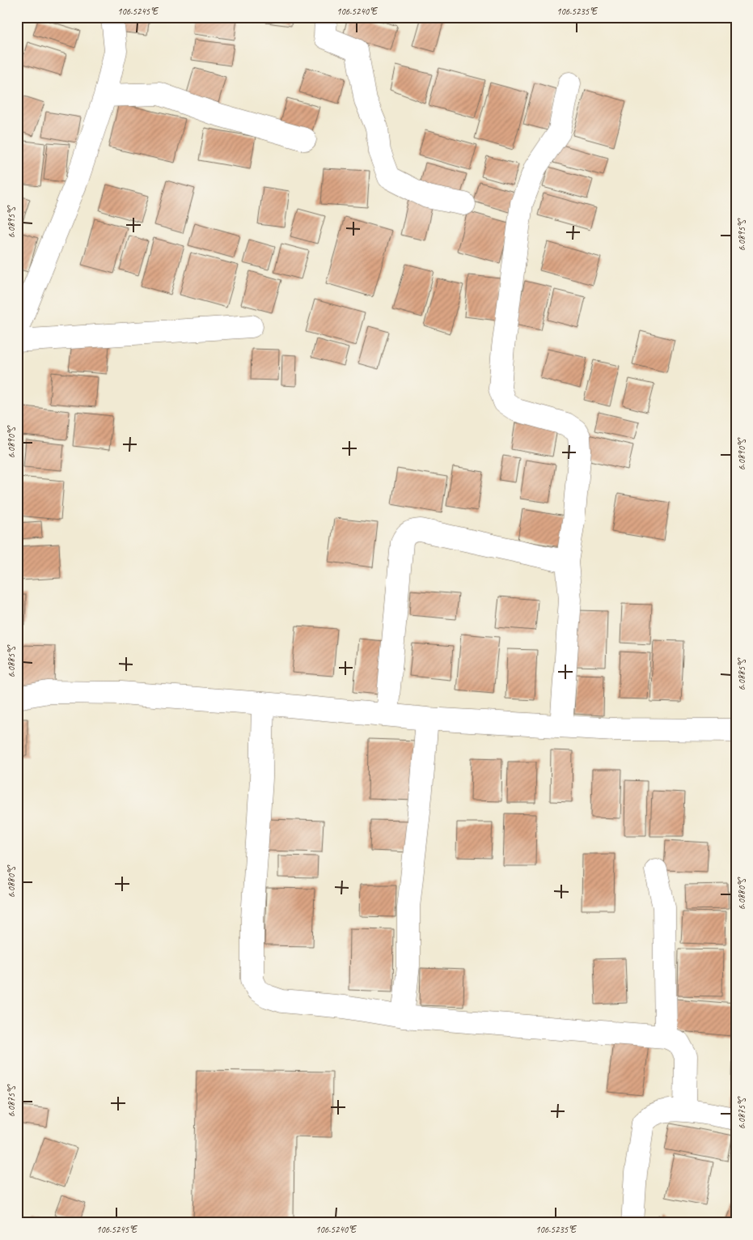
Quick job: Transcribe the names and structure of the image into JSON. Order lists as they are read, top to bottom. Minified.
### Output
{"coordinates":["106.5245°E","106.5240°E","106.5235°E","6.0895°S","6.0890°S","6.0885°S","6.0880°S","6.0875°S"]}
